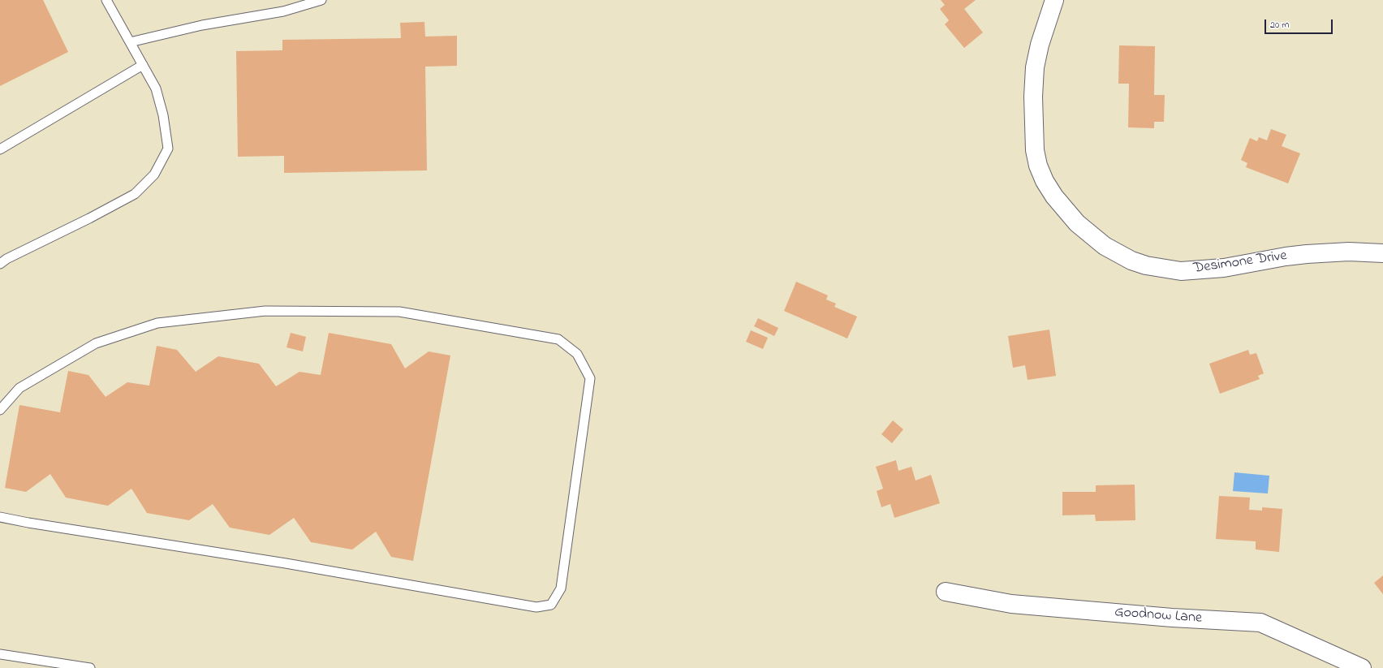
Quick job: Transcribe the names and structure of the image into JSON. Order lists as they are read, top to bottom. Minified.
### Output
{"streets":{"street":["Desimone Drive","Goodnow Lane"]},"scale_bar":"20 m"}
